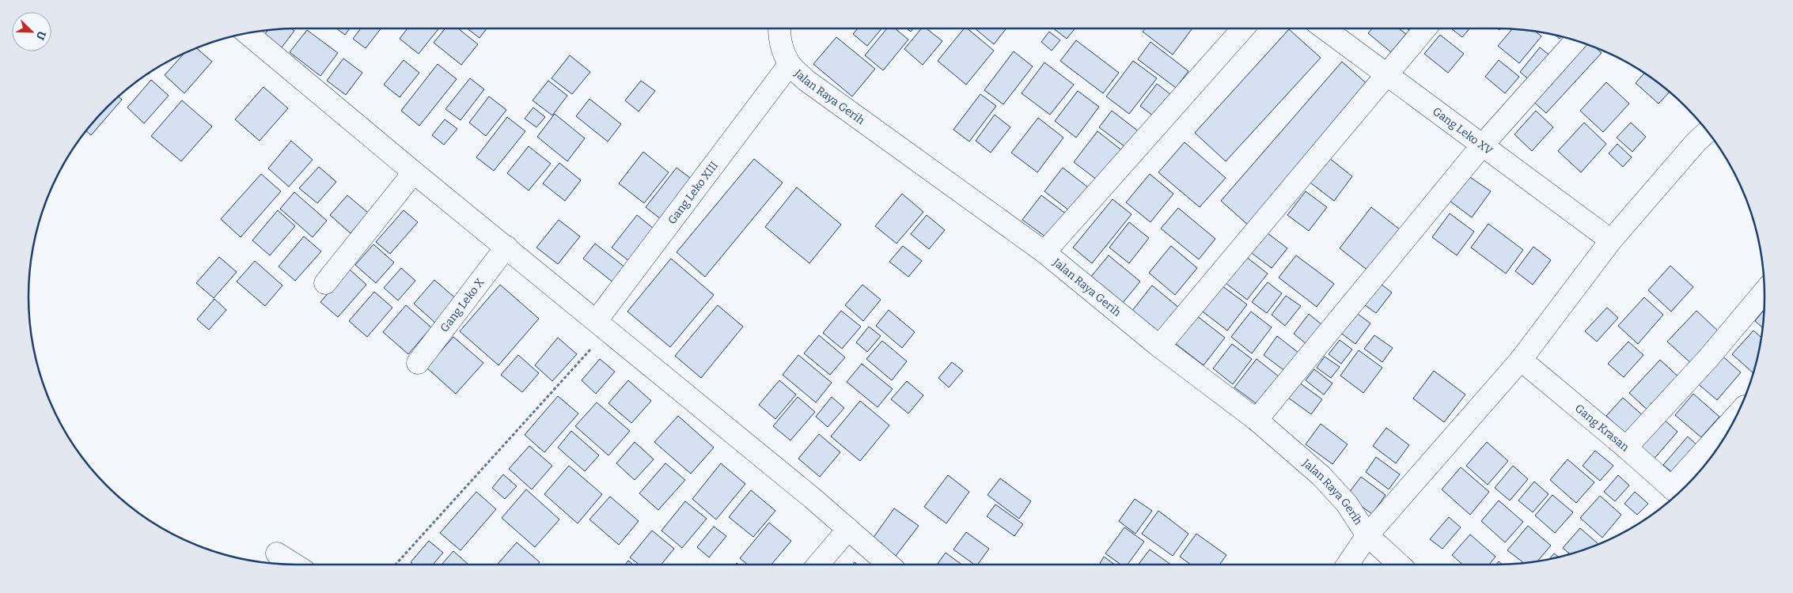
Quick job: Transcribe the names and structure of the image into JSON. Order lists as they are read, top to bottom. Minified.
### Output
{"streets":{"street":["Jalan Raya Gerih","Gang Leko XV","Gang Leko XIII","Gang Leko X","Gang Krasan"]},"crossings":[["Jalan Raya Gerih","Gang Leko XIII"]],"north":"bottom right"}
